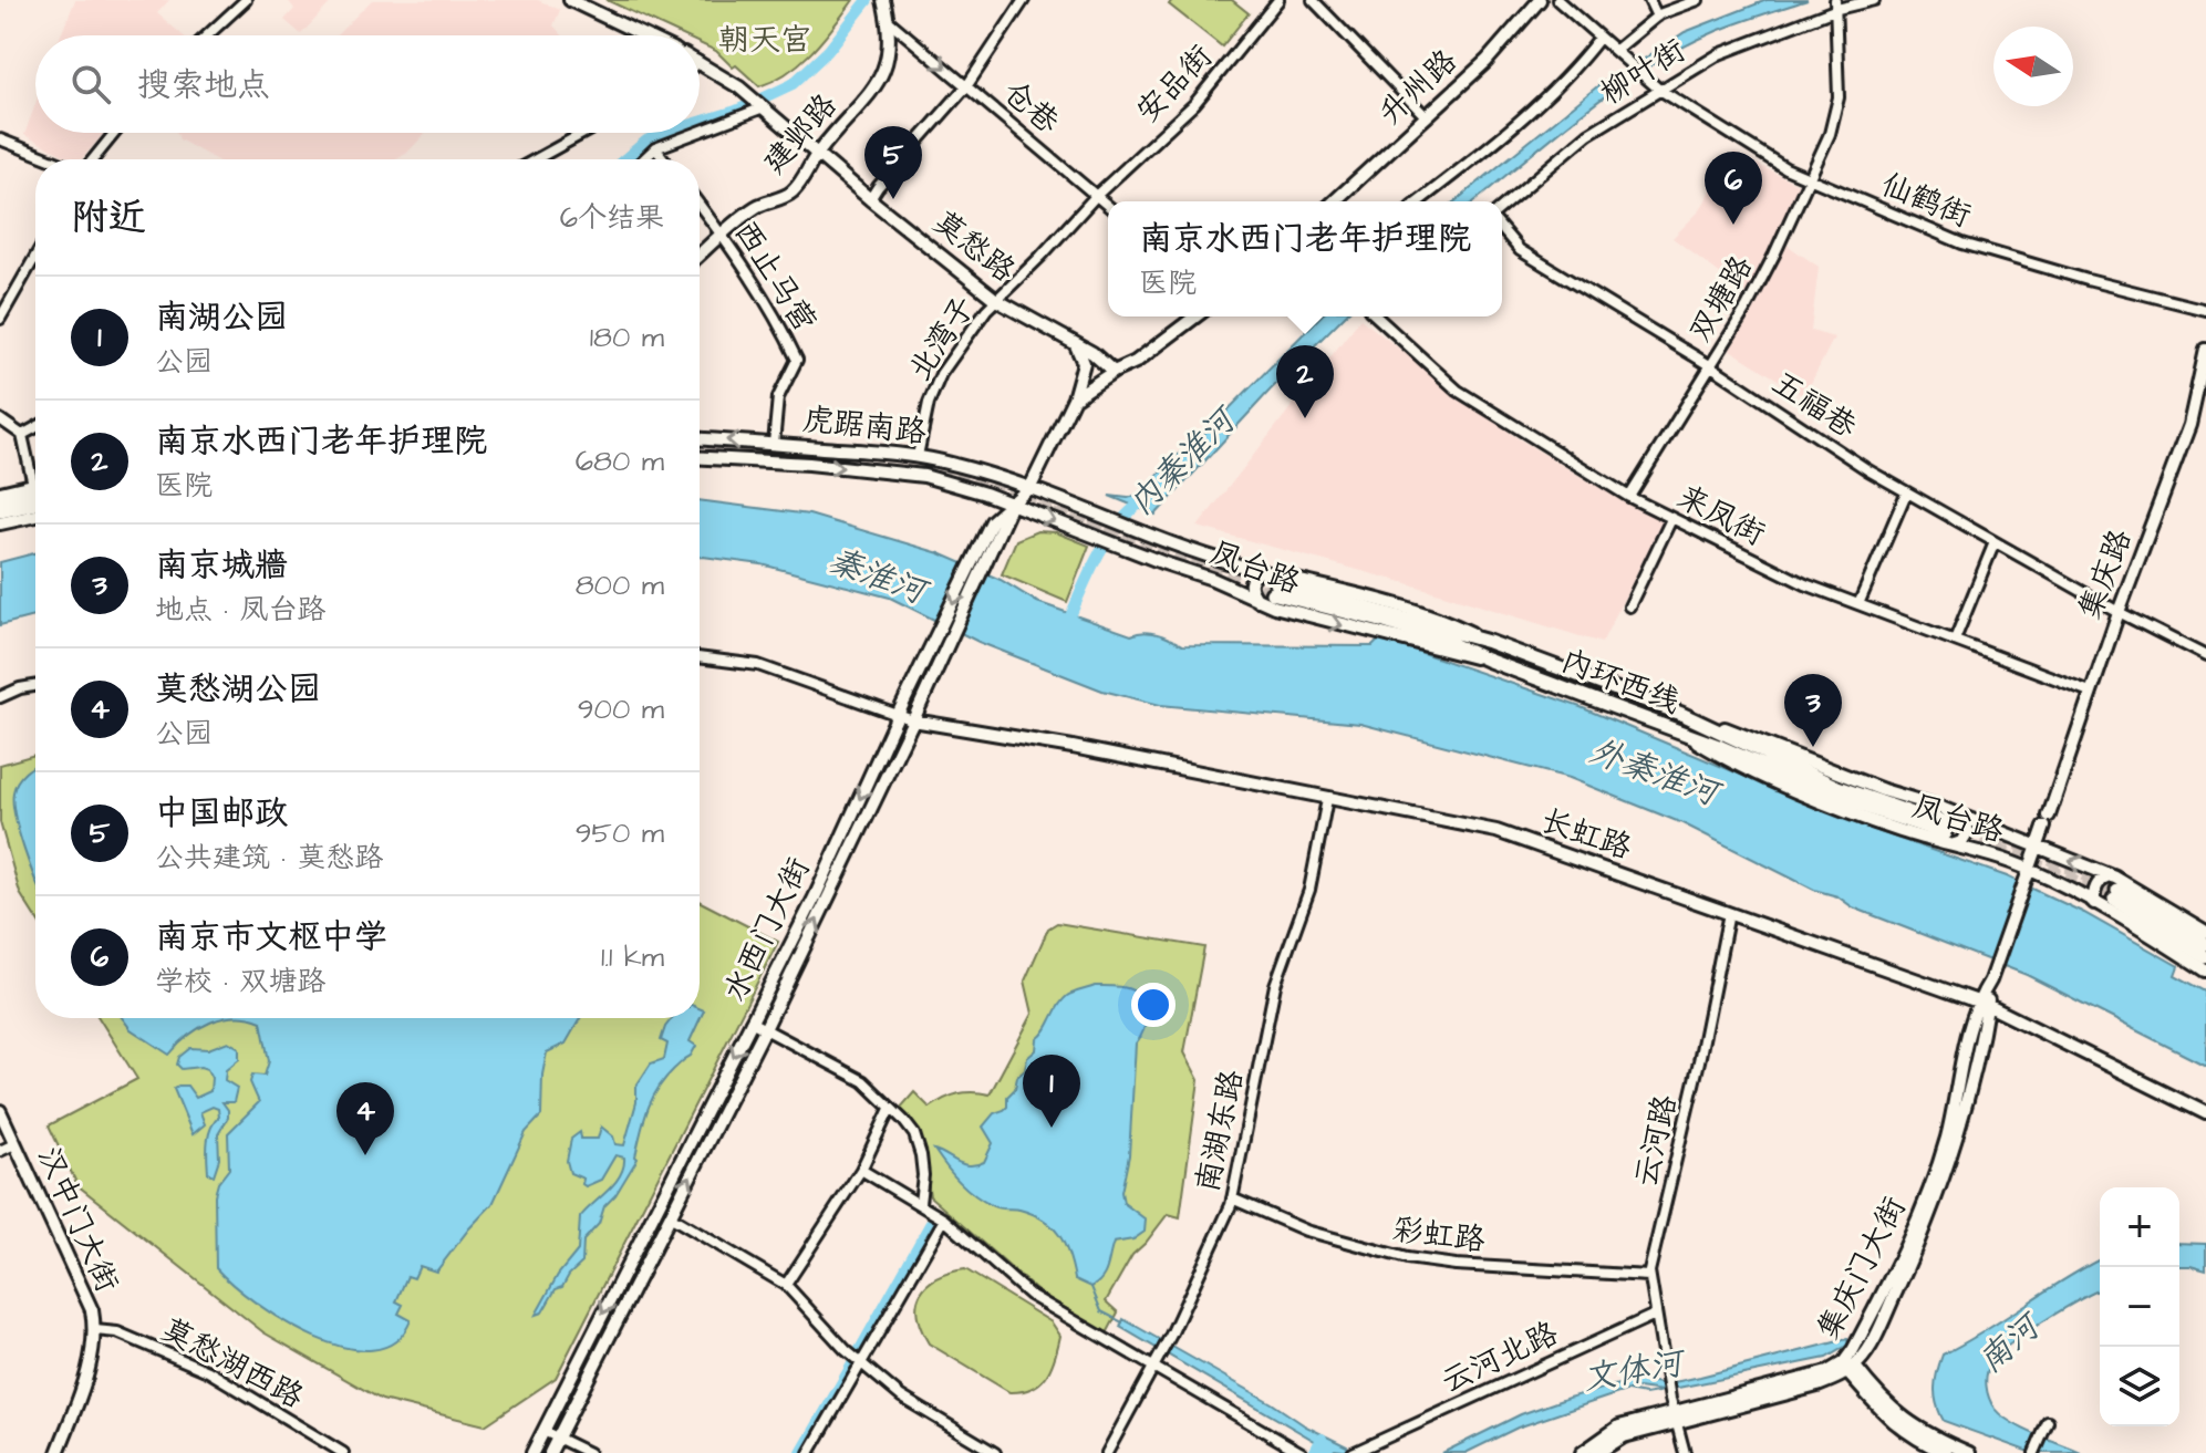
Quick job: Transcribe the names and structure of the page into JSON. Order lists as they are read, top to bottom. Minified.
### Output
{"streets":{"highway":["内环西线"],"main road":["升州路","建邺路","莫愁路","虎踞南路","凤台路","集庆路","长虹路","水西门大街","汉中门大街","集庆门大街"],"street":["柳叶街","安品街","仓巷","仙鹤街","西止马营","双塘路","北湾子","五福巷","来凤街","南湖东路","云河路","彩虹路","云河北路","莫愁湖西路"]},"crossings":[["柳叶街","仙鹤街"],["柳叶街","双塘路"],["安品街","仓巷"],["安品街","莫愁路"],["安品街","北湾子"],["仓巷","建邺路"],["建邺路","莫愁路"],["建邺路","西止马营"],["仙鹤街","双塘路"],["莫愁路","北湾子"],["西止马营","虎踞南路"],["双塘路","五福巷"],["双塘路","来凤街"],["北湾子","虎踞南路"],["五福巷","集庆路"],["虎踞南路","凤台路"],["来凤街","集庆路"],["凤台路","集庆路"],["凤台路","内环西线"],["凤台路","集庆门大街"],["集庆路","集庆门大街"],["长虹路","水西门大街"],["长虹路","南湖东路"],["长虹路","云河路"],["长虹路","集庆门大街"],["南湖东路","彩虹路"],["云河路","彩虹路"],["云河路","集庆门大街"],["云河路","云河北路"],["汉中门大街","莫愁湖西路"]],"one_way":["仓巷"],"water":["内秦淮河","秦淮河","外秦淮河","南河","文体河"],"parks":["朝天宫"],"north":"left","page":{"search":"搜索地点","pins":["5","6","2","3","1","4"],"heading":["附近","6个结果"],"popup":["南京水西门老年护理院","医院"],"list":[{"mark":"1","name":"南湖公园","note":"公园","value":"180 m"},{"mark":"2","name":"南京水西门老年护理院","note":"医院","value":"680 m"},{"mark":"3","name":"南京城牆","note":"地点 · 凤台路","value":"800 m"},{"mark":"4","name":"莫愁湖公园","note":"公园","value":"900 m"},{"mark":"5","name":"中国邮政","note":"公共建筑 · 莫愁路","value":"950 m"},{"mark":"6","name":"南京市文枢中学","note":"学校 · 双塘路","value":"1.1 km"}],"map_buttons":["+","−"]}}
